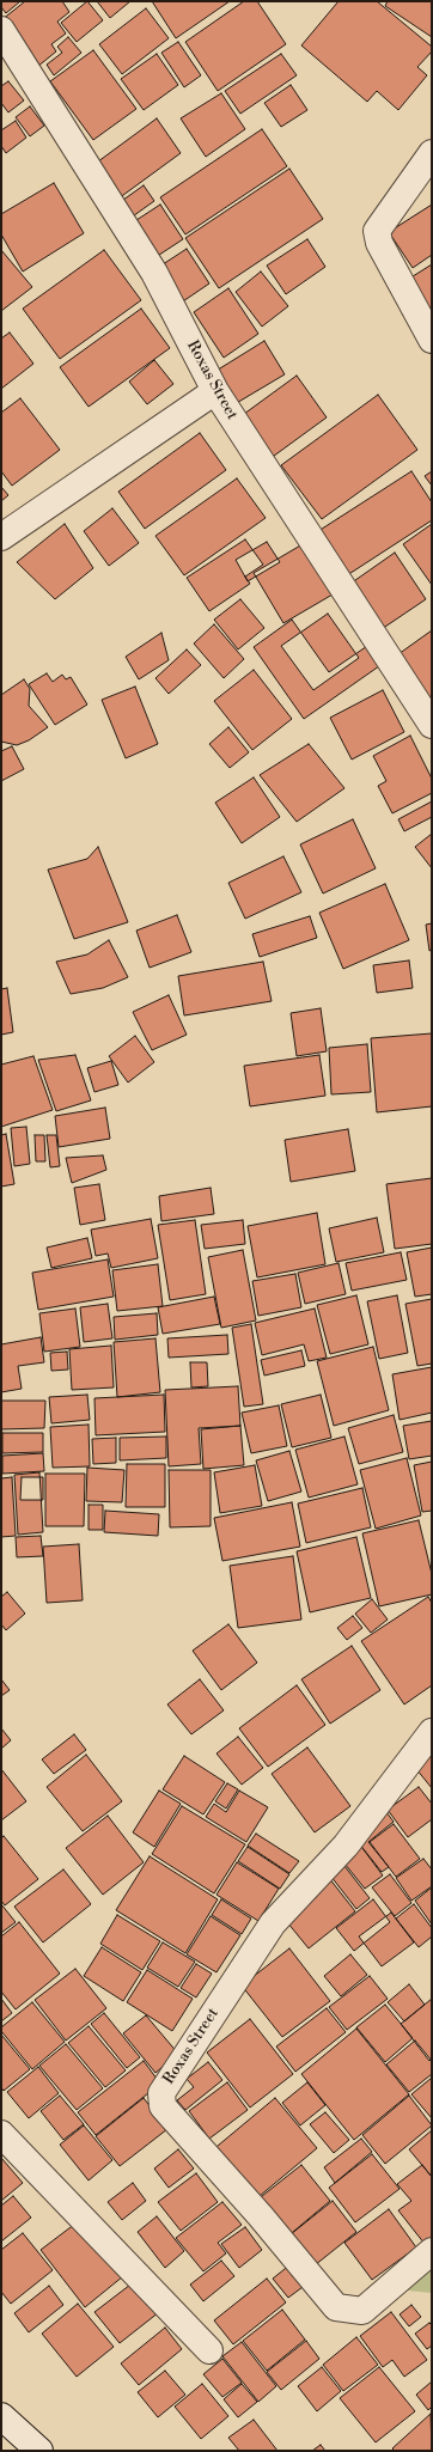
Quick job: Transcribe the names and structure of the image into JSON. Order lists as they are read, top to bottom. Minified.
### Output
{"streets":{"street":["Roxas Street"]}}
